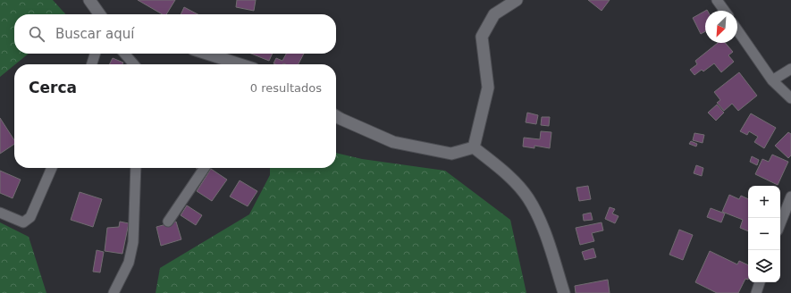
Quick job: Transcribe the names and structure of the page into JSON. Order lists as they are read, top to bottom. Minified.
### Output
{"north":"bottom left","page":{"search":"Buscar aquí","heading":["Cerca","0 resultados"],"map_buttons":["+","−"]}}
